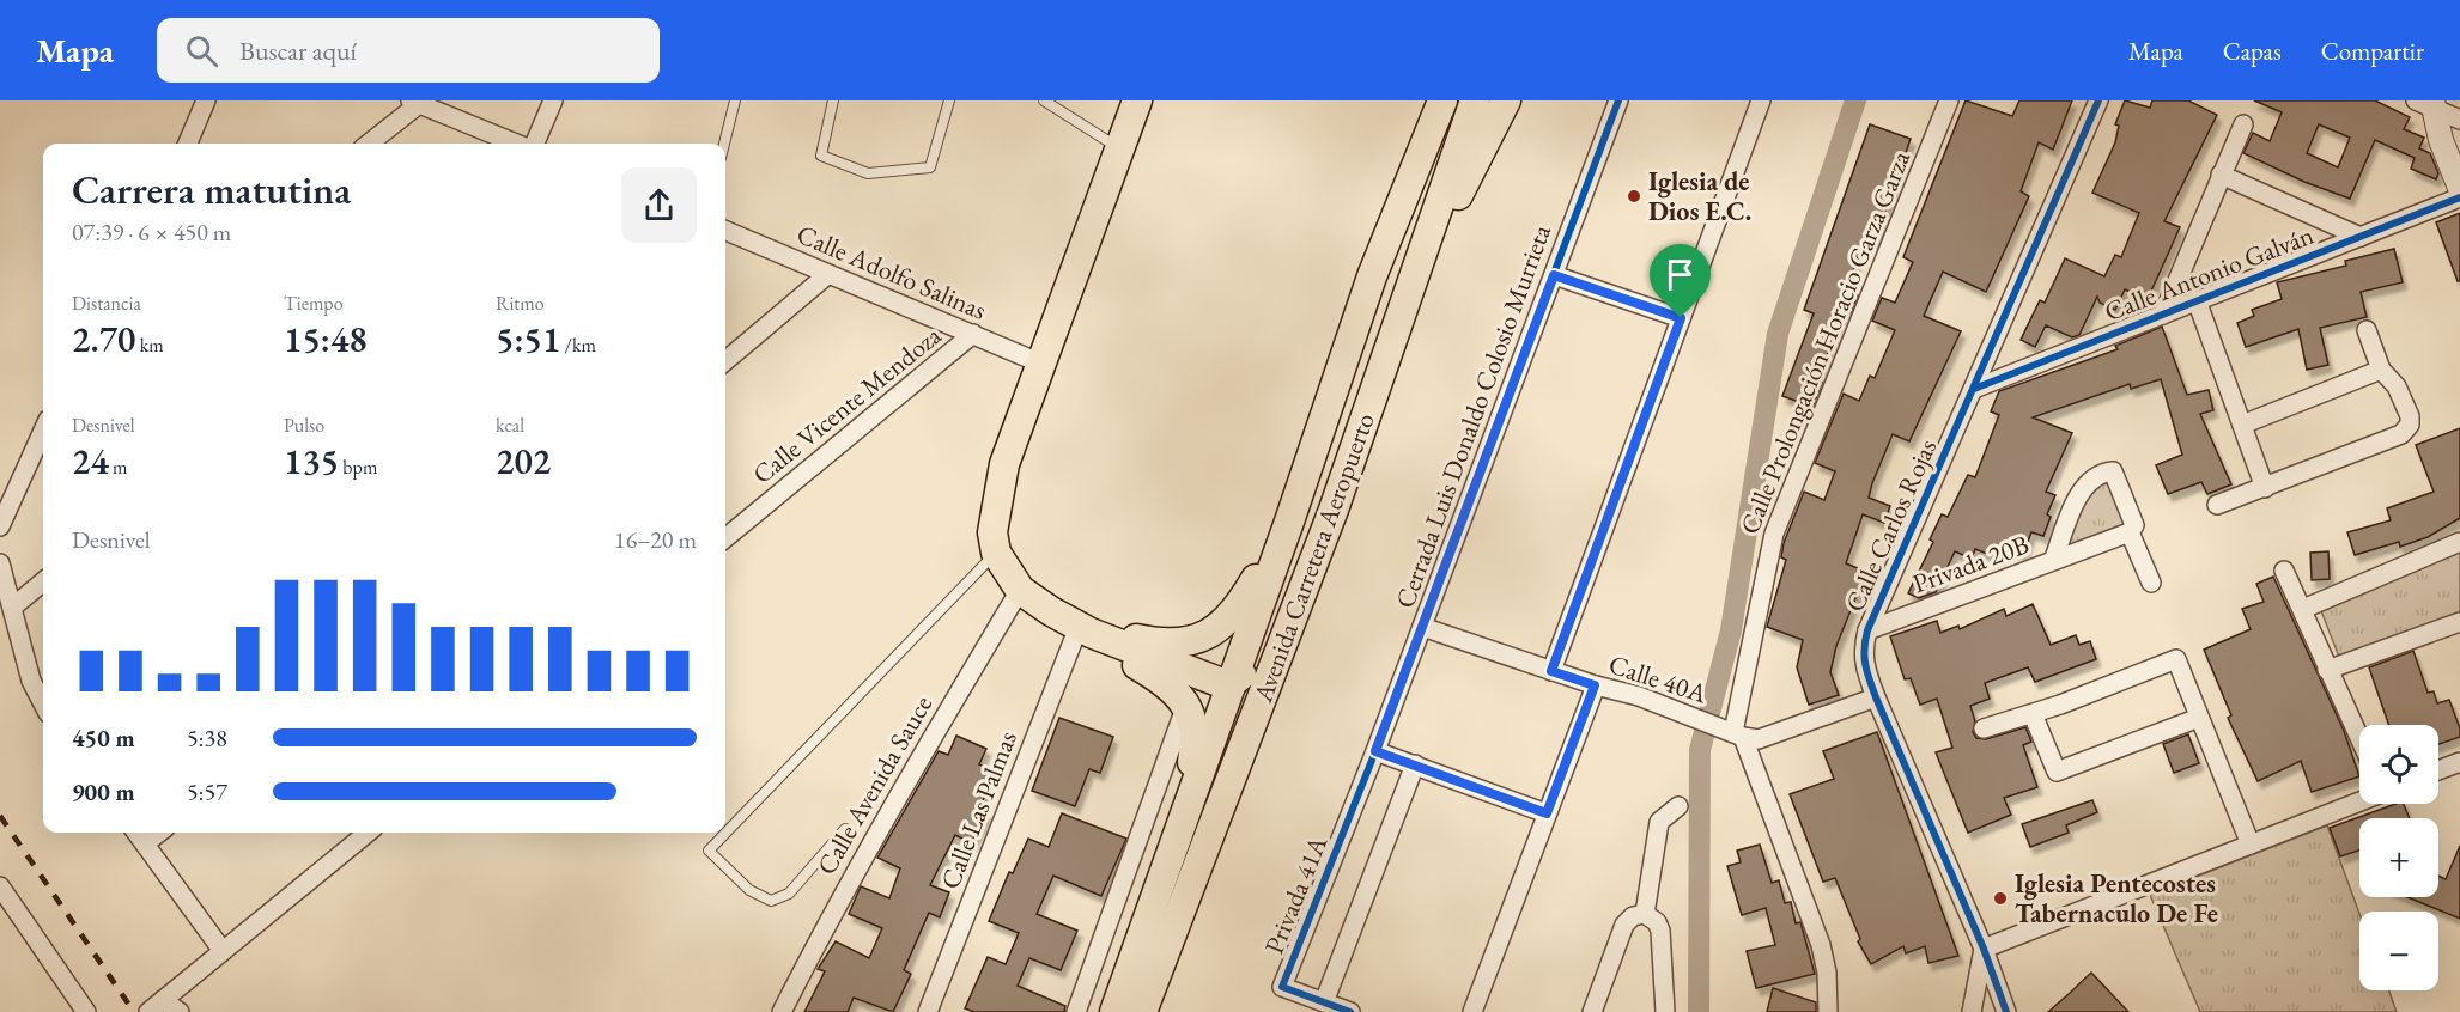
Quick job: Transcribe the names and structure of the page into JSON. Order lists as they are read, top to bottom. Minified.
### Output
{"streets":{"main road":["Avenida Carretera Aeropuerto"],"street":["Calle Adolfo Salinas","Calle Antonio Galván","Calle Prolongación Horacio Garza Garza","Calle Vicente Mendoza","Cerrada Luis Donaldo Colosio Murrieta","Calle Carlos Rojas","Privada 20B","Calle 40A","Calle Avenida Sauce","Calle Las Palmas","Privada 41A"]},"crossings":[["Calle Adolfo Salinas","Calle Vicente Mendoza"],["Calle Antonio Galván","Calle Carlos Rojas"],["Calle Prolongación Horacio Garza Garza","Calle 40A"],["Cerrada Luis Donaldo Colosio Murrieta","Calle 40A"],["Cerrada Luis Donaldo Colosio Murrieta","Privada 41A"],["Calle Carlos Rojas","Privada 20B"],["Calle Carlos Rojas","Calle 40A"]],"places":["Iglesia de Dios E.C.","Iglesia Pentecostes Tabernaculo De Fe"],"page":{"header":"Mapa","search":"Buscar aquí","nav":["Mapa","Capas","Compartir"],"heading":["Carrera matutina","07:39 · 6 × 450 m"],"stats":[["Distancia","2.70 km"],["Tiempo","15:48"],["Ritmo","5:51 /km"],["Desnivel","24 m"],["Pulso","135 bpm"],["kcal","202"]],"chart":["Desnivel","16–20 m"],"list":[{"name":"450 m","note":"5:38"},{"name":"900 m","note":"5:57"}],"map_buttons":["+","−"]}}
